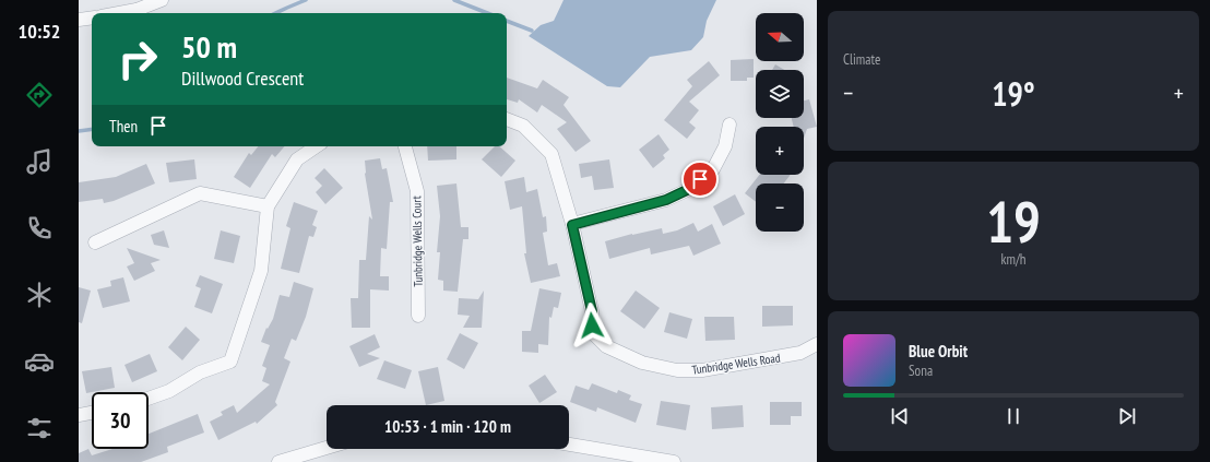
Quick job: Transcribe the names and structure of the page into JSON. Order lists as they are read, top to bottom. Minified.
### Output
{"streets":{"street":["Tunbridge Wells Court","Tunbridge Wells Road"]},"north":"left","page":{"tabs":"10:52","tile":["Climate",["19","km/h"]],"map_buttons":["+","−"],"turn":["50 m","Dillwood Crescent"],"heat":["−","19°","+"],"then":"Then","song":["Blue Orbit","Sona"],"limit":"30","trip":"10:53 · 1 min · 120 m"}}
